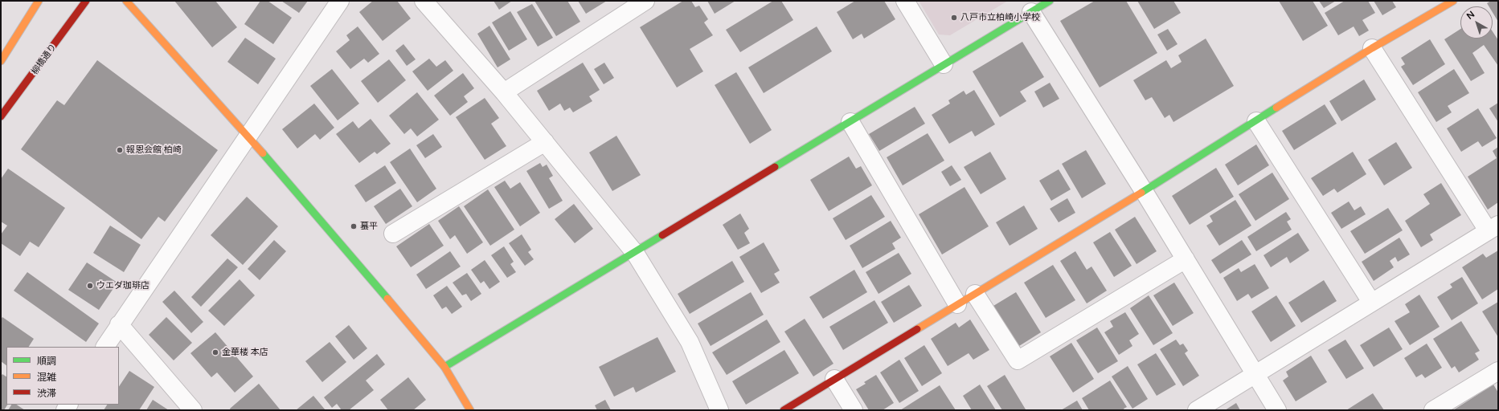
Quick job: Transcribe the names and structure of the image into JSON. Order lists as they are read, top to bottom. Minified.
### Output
{"streets":{"street":["柳橋通り"]},"places":["八戸市立柏崎小学校","報恩会館 柏崎","蟇平","ウエダ珈琲店","金華楼 本店"],"legend":["順調","混雑","渋滞"],"north":"top left"}
